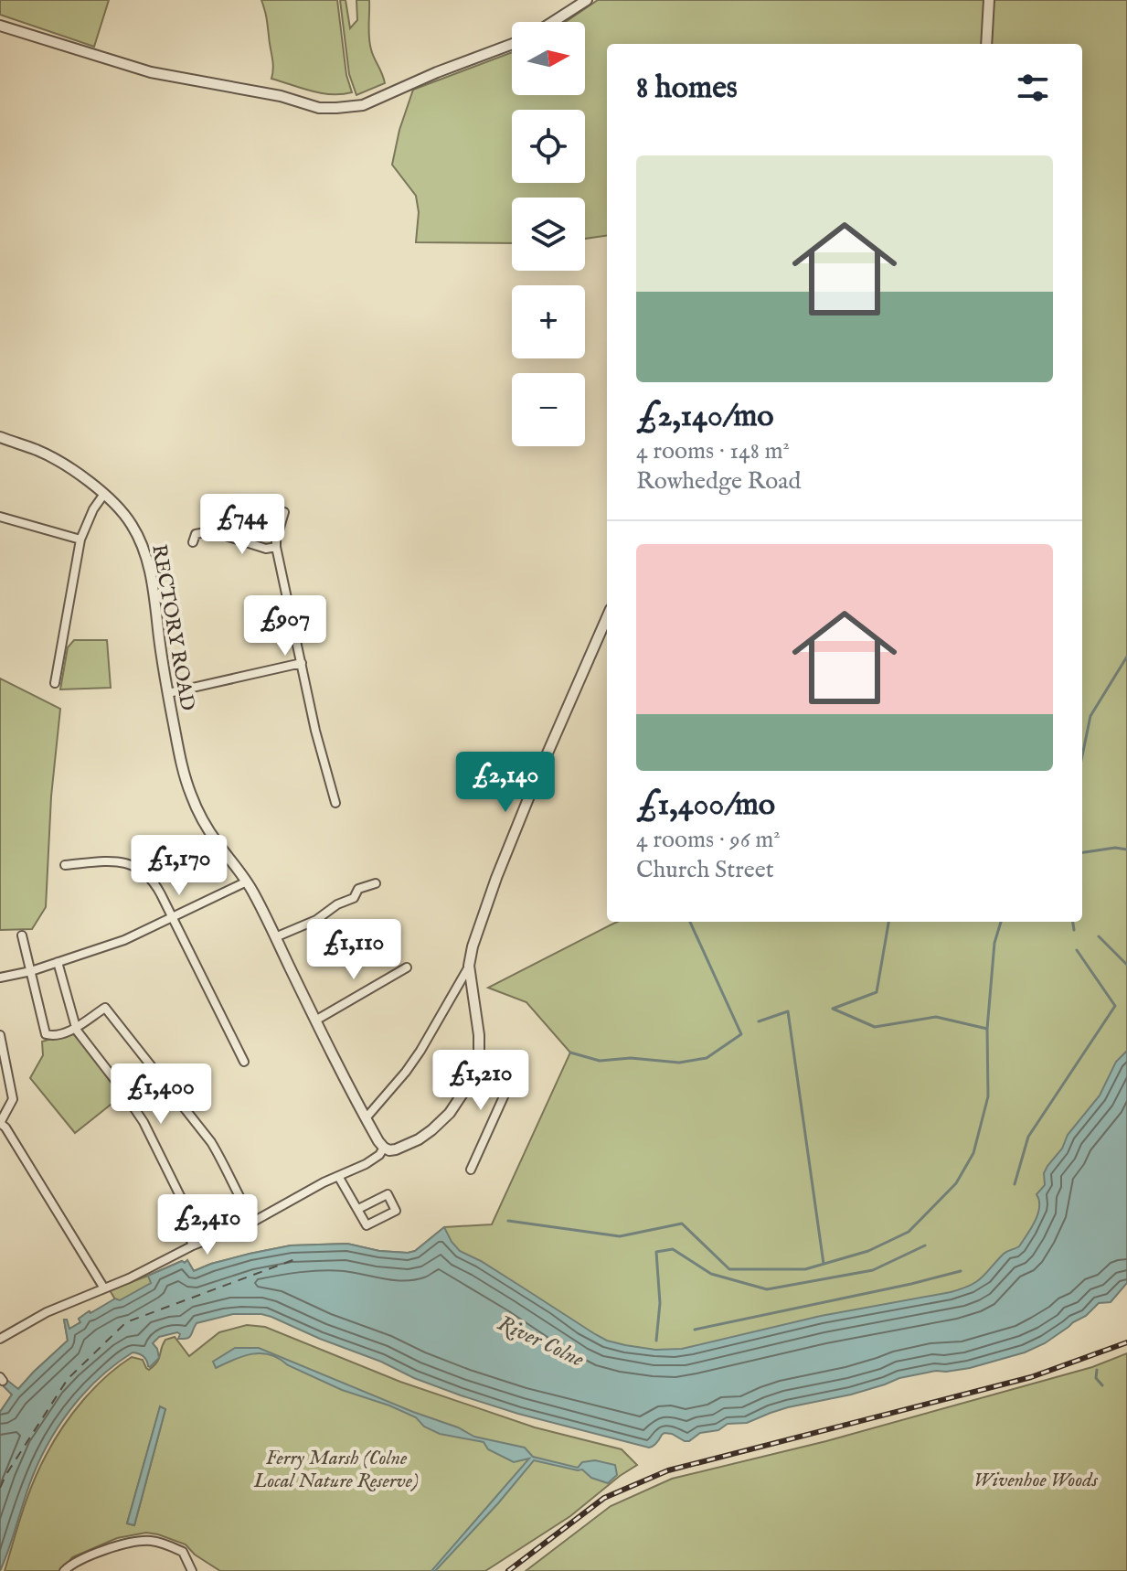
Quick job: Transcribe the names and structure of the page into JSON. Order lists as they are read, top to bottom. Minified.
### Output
{"streets":{"street":["RECTORY ROAD"]},"water":["River Colne"],"parks":["Ferry Marsh (Colne Local Nature Reserve)","Wivenhoe Woods"],"north":"right","page":{"map_buttons":["+","−"],"heading":"8 homes","list":[{"name":"£2,140/mo","note":"4 rooms · 148 m² · Rowhedge Road"},{"name":"£1,400/mo","note":"4 rooms · 96 m² · Church Street"}],"price":["£744","£907","£2,140","£1,170","£1,110","£1,210","£1,400","£2,410"]}}
